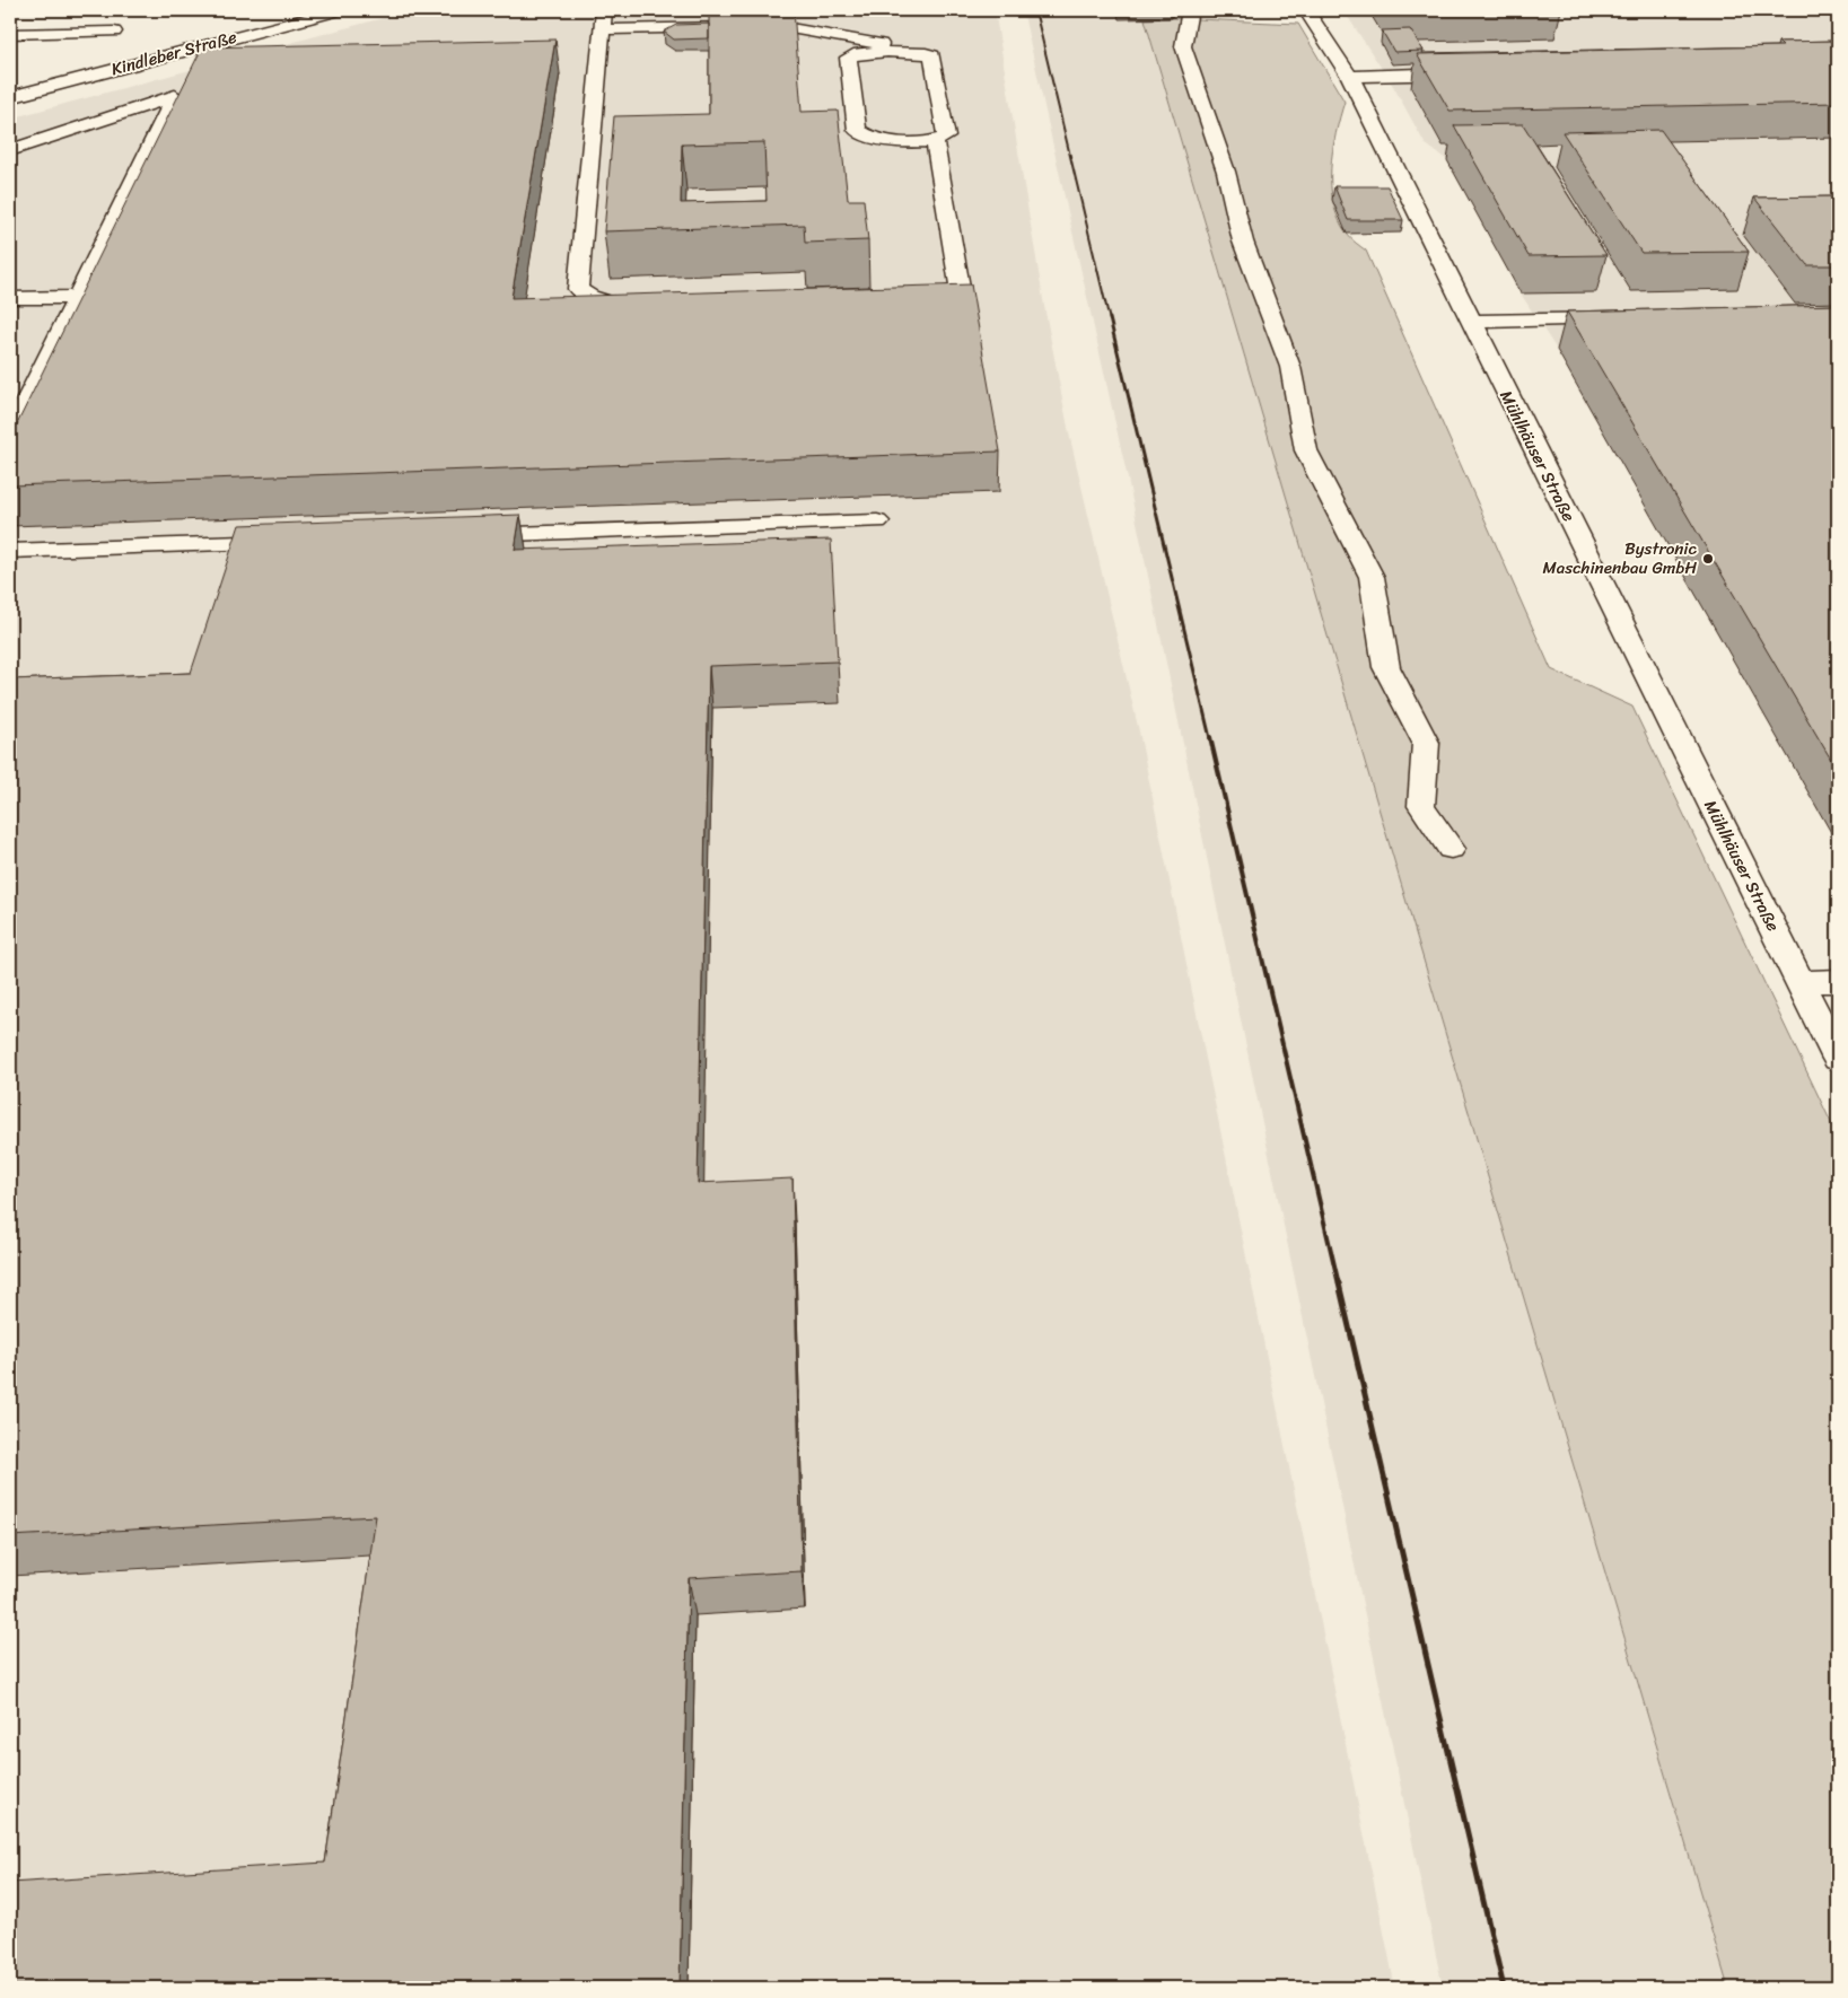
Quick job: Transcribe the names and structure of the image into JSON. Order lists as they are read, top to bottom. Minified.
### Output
{"streets":{"main road":["Kindleber Straße","Mühlhäuser Straße"]},"places":["Bystronic Maschinenbau GmbH"]}
